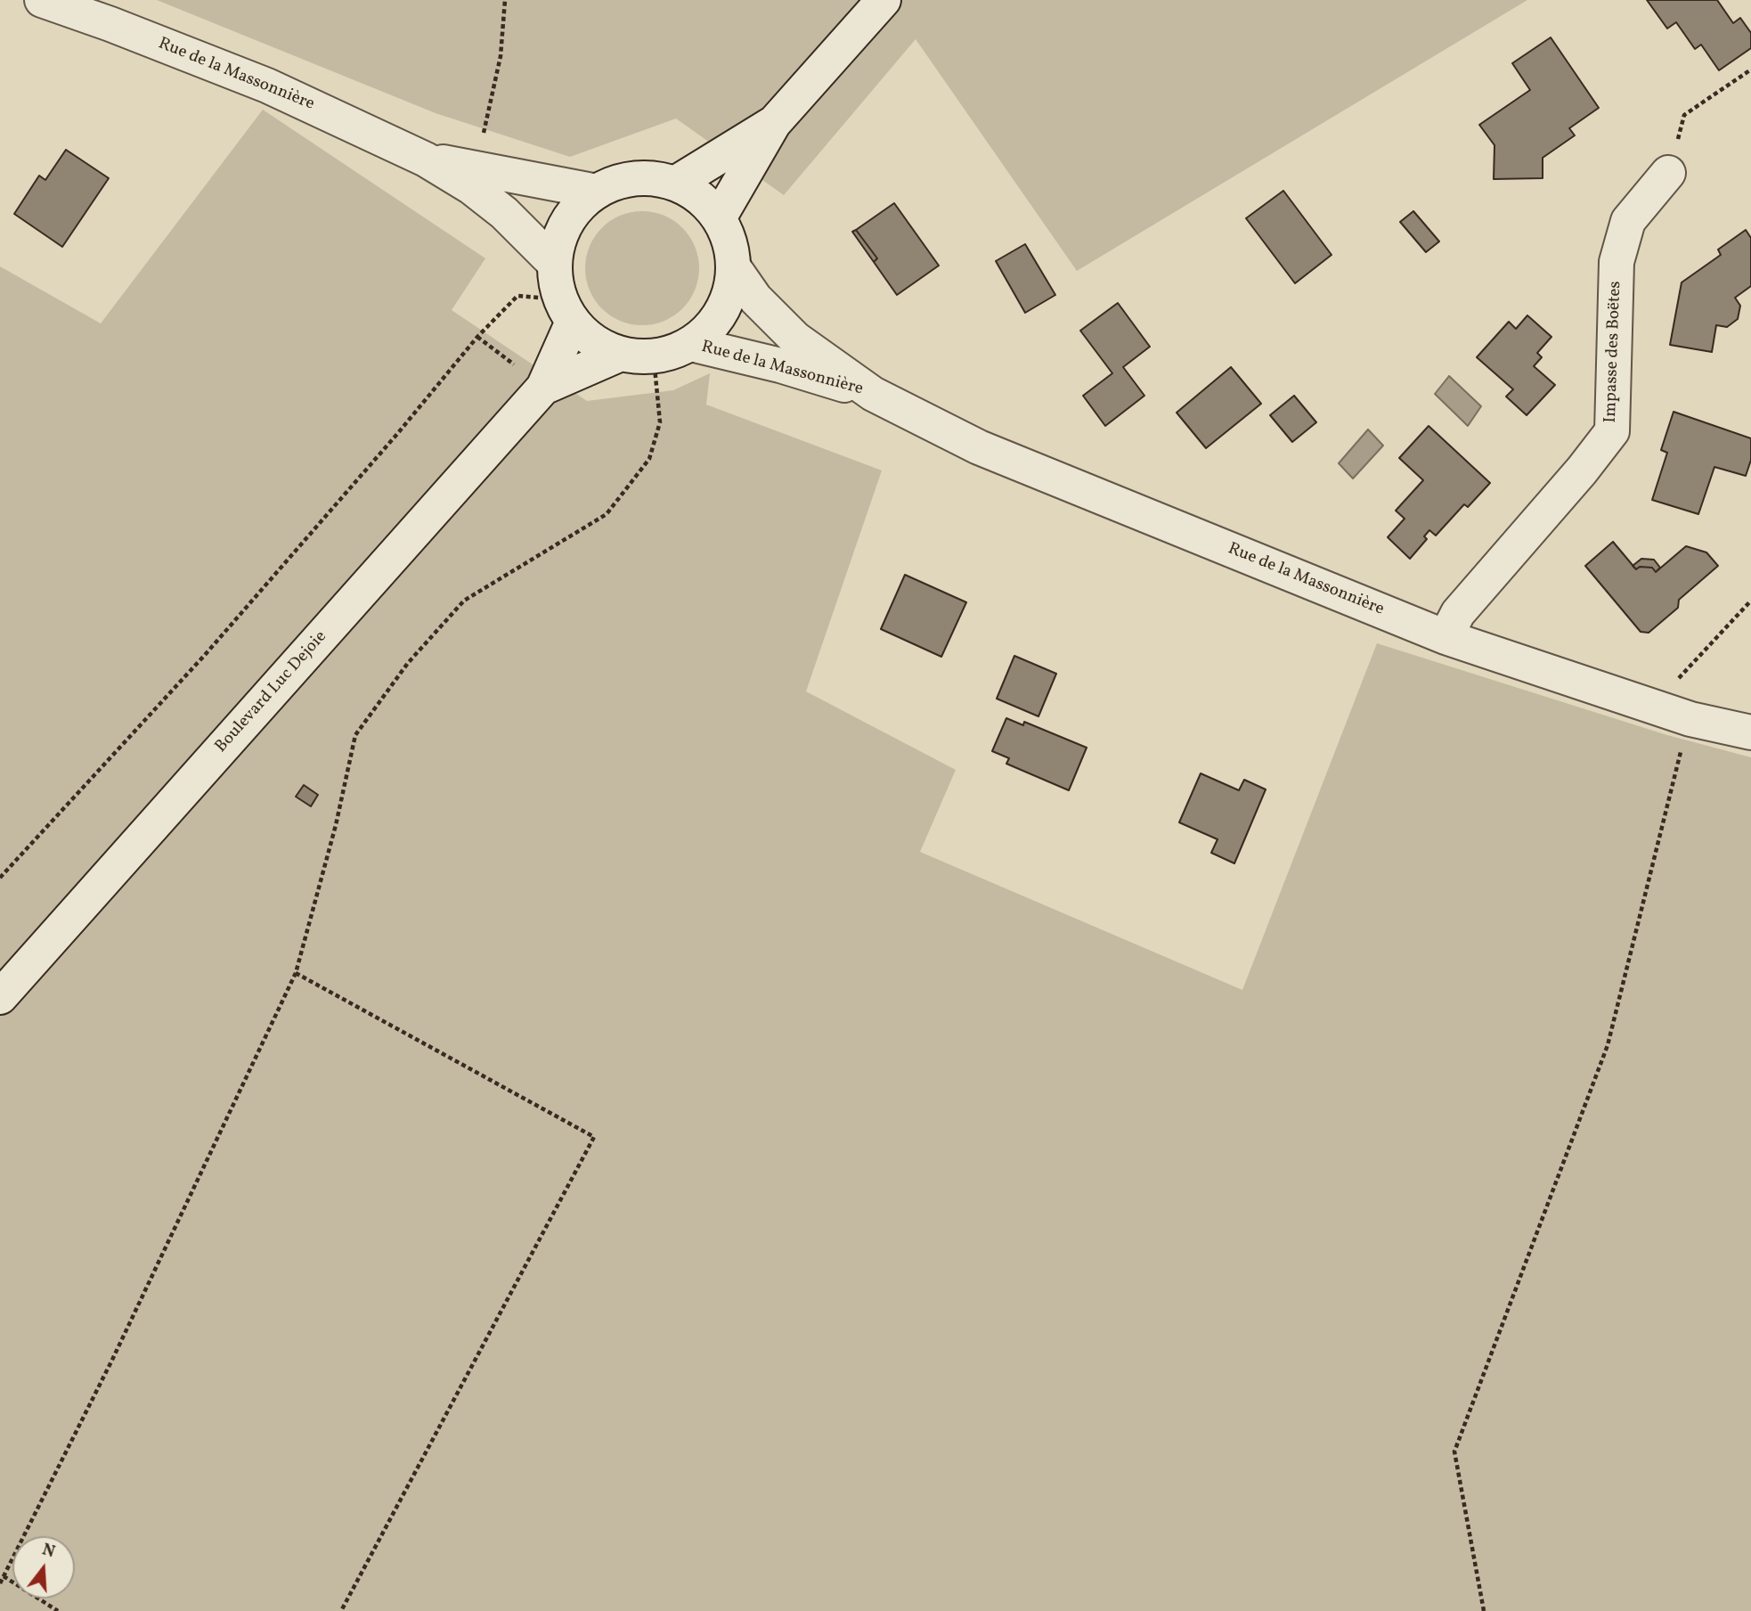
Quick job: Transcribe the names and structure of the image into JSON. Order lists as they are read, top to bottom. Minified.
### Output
{"streets":{"street":["Rue de la Massonnière","Impasse des Boëtes","Boulevard Luc Dejoie"]},"crossings":[["Rue de la Massonnière","Impasse des Boëtes"],["Rue de la Massonnière","Boulevard Luc Dejoie"]],"north":"top"}
